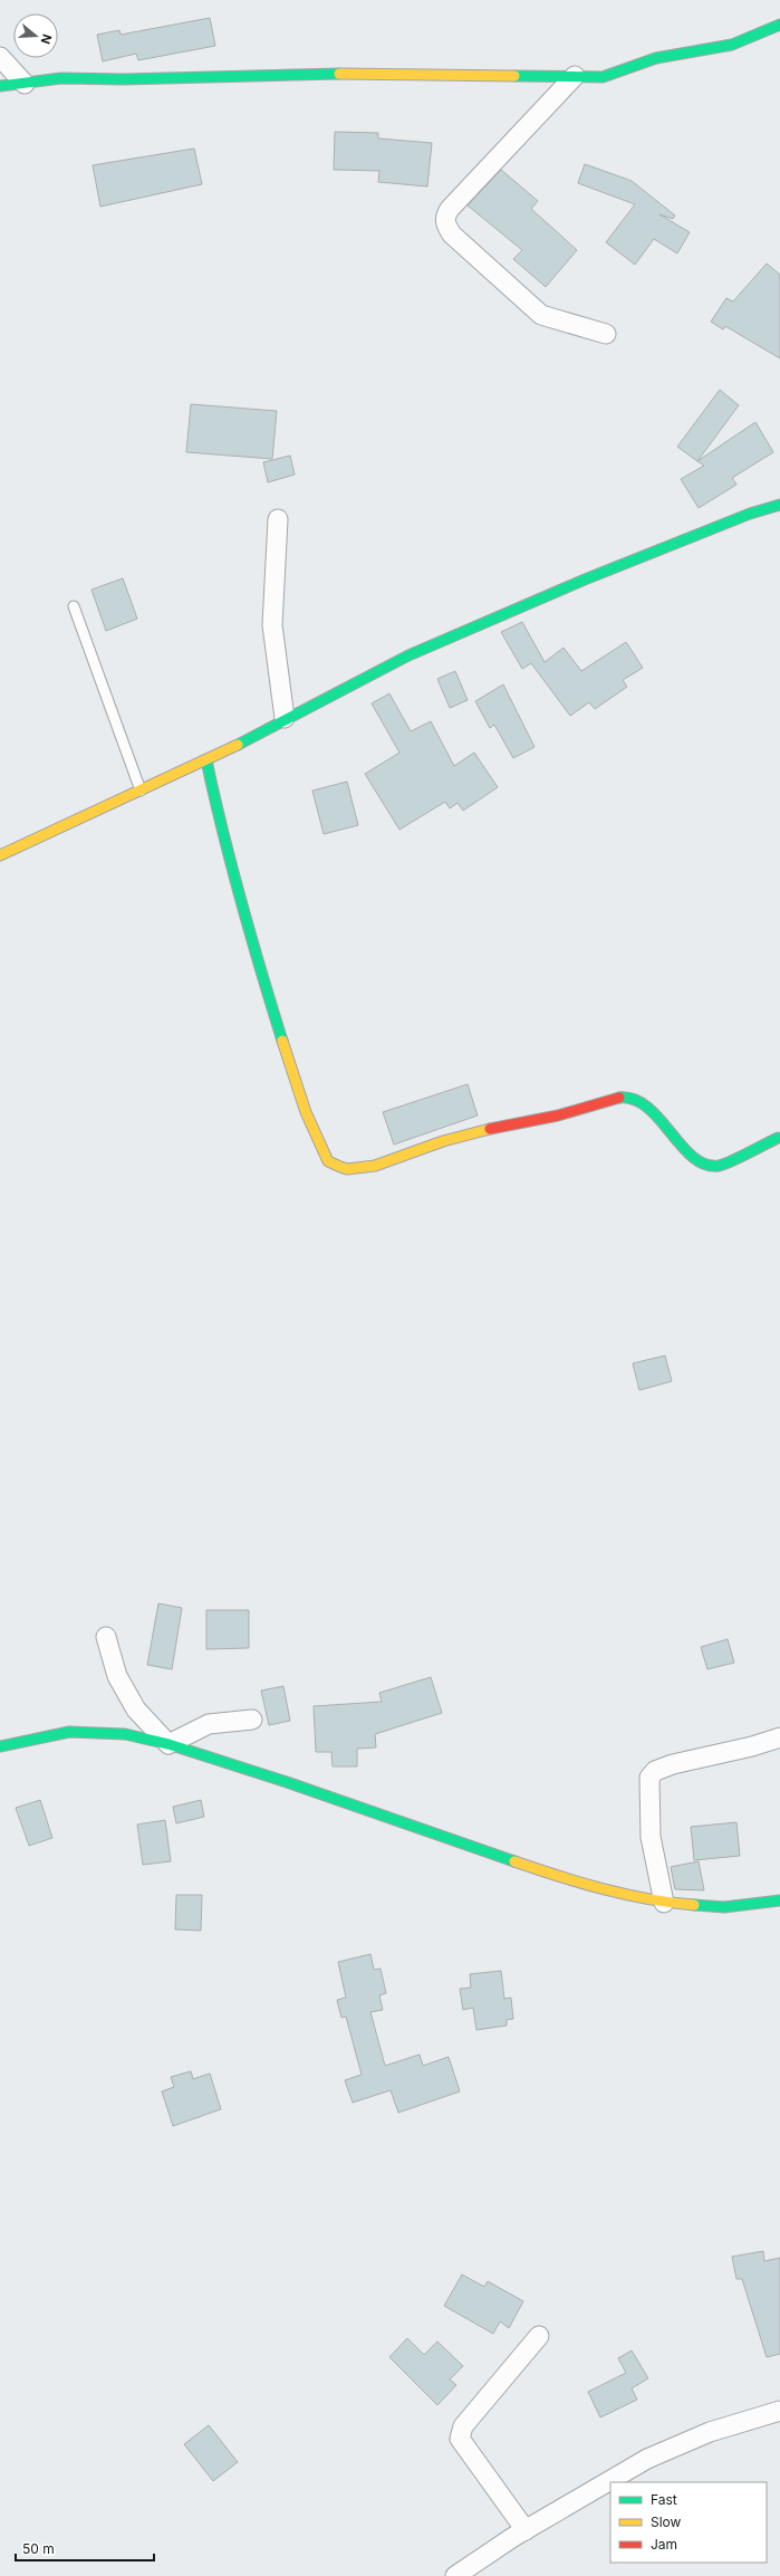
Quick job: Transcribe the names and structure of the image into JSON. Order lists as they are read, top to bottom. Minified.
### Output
{"legend":["Fast","Slow","Jam"],"scale_bar":"50 m","north":"right"}
